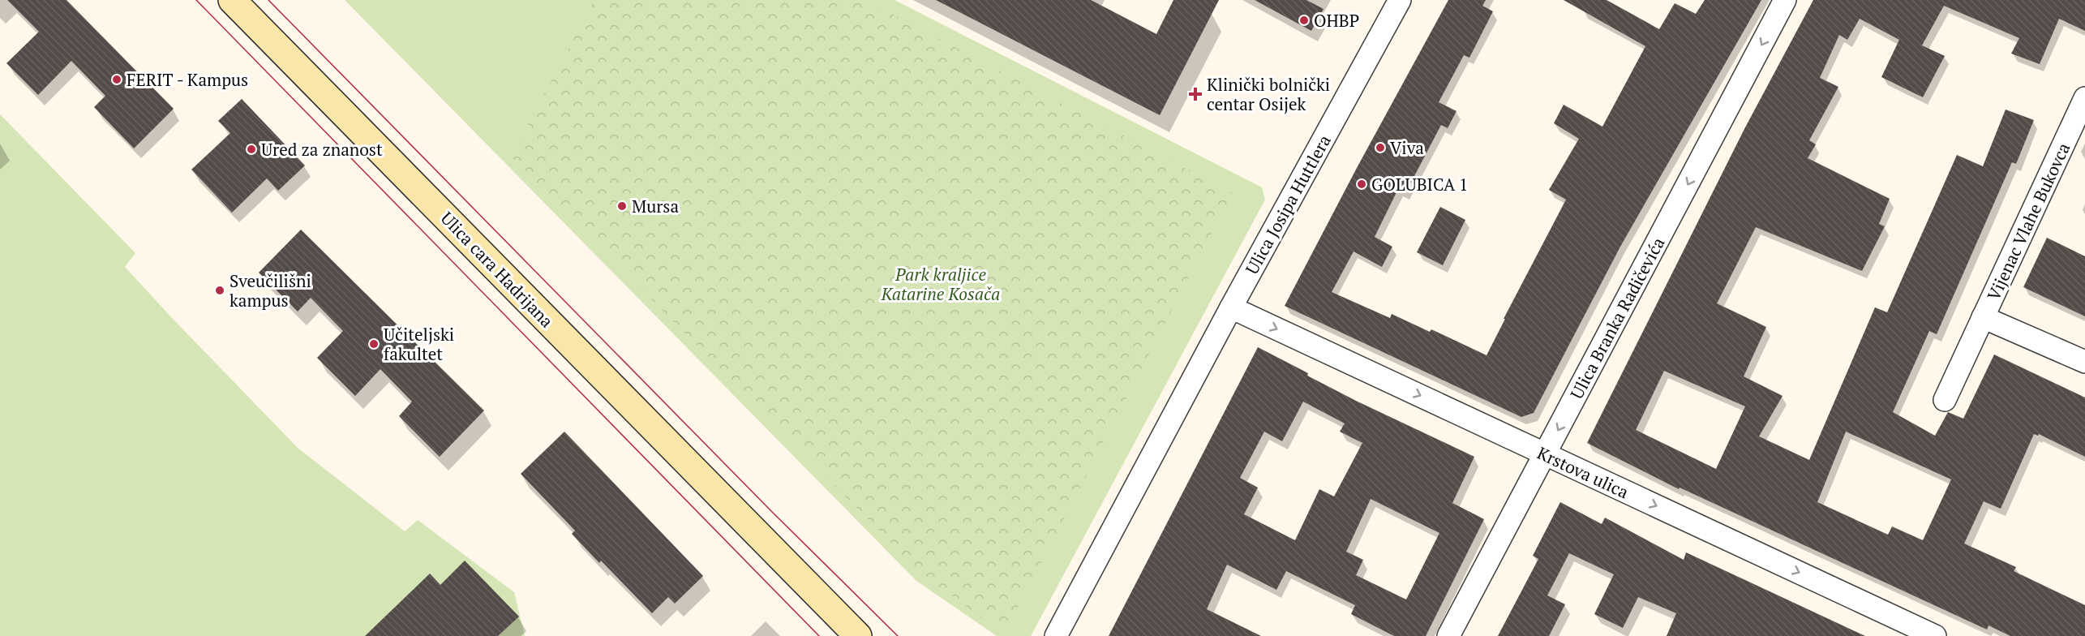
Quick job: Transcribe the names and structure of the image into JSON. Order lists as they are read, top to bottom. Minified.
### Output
{"streets":{"main road":["Ulica cara Hadrijana"],"street":["Ulica Josipa Huttlera","Vijenac Vlahe Bukovca","Ulica Branka Radičevića","Krstova ulica"]},"crossings":[["Ulica Josipa Huttlera","Krstova ulica"],["Ulica Branka Radičevića","Krstova ulica"]],"one_way":["Ulica Branka Radičevića","Krstova ulica"],"parks":["Park kraljice Katarine Kosača"],"places":{"other":["OHBP","FERIT - Kampus","Viva","Ured za znanost","GOLUBICA 1","Mursa","Sveučilišni kampus","Učiteljski fakultet"],"health":["Klinički bolnički centar Osijek"]}}
